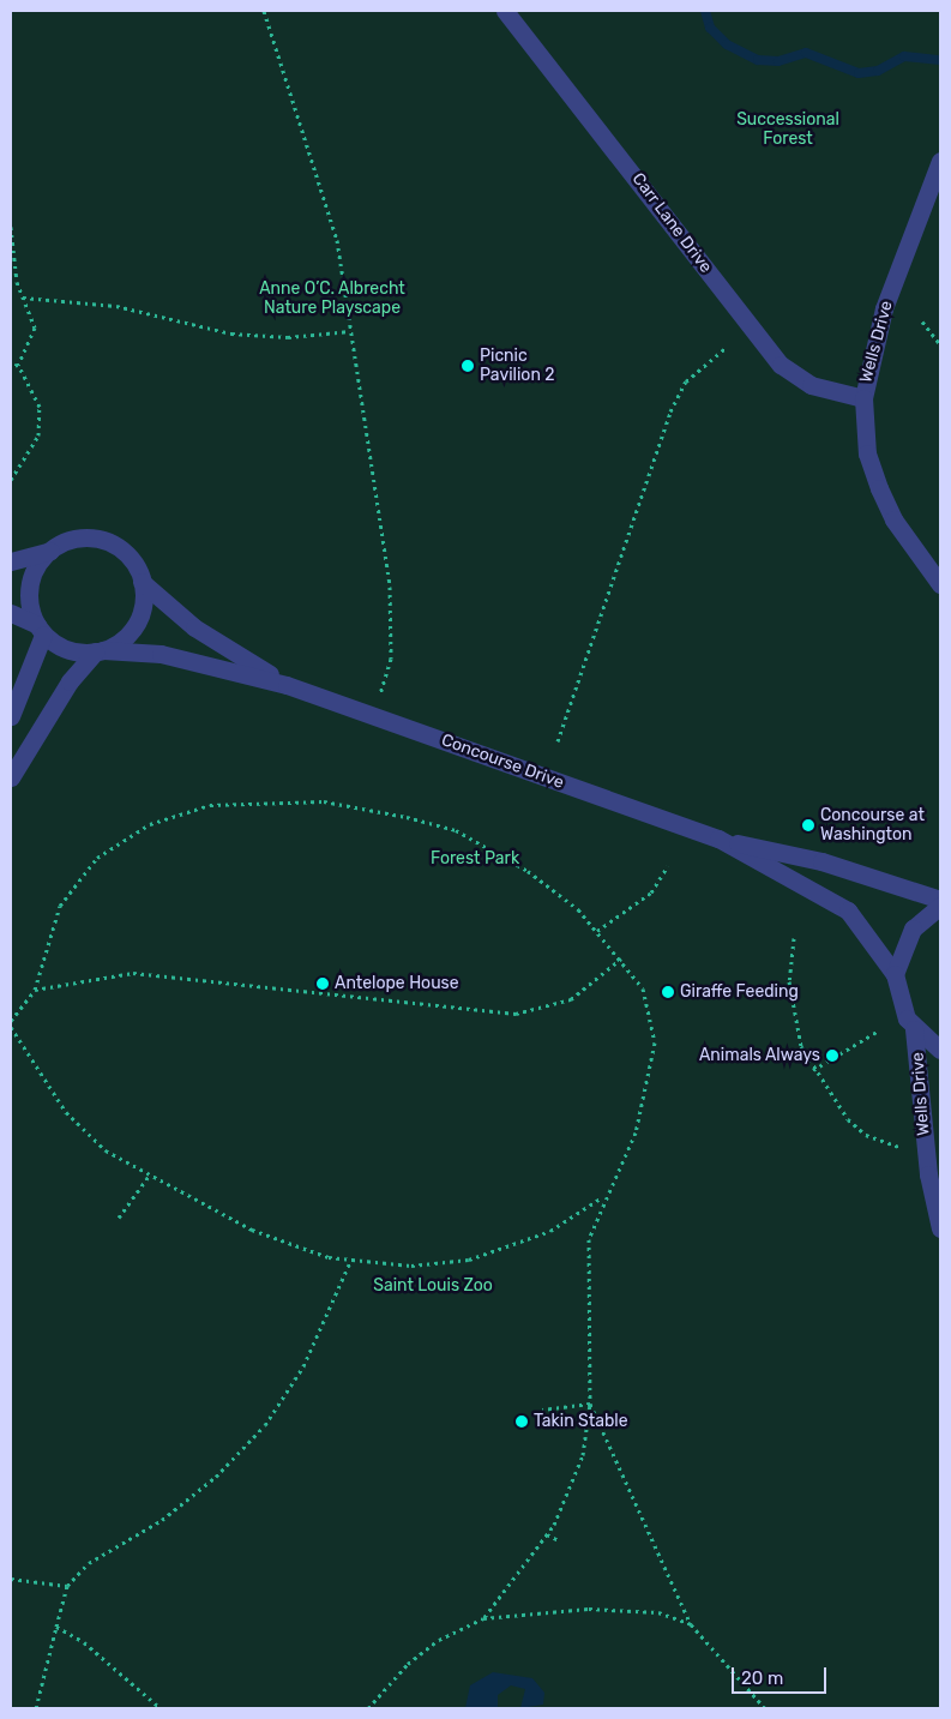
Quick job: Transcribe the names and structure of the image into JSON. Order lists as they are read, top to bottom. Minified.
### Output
{"streets":{"street":["Carr Lane Drive","Wells Drive","Concourse Drive"]},"crossings":[["Carr Lane Drive","Wells Drive"]],"parks":["Successional Forest","Anne O’C. Albrecht Nature Playscape","Forest Park","Saint Louis Zoo"],"places":["Picnic Pavilion 2","Concourse at Washington","Antelope House","Giraffe Feeding","Animals Always","Takin Stable"],"scale_bar":"20 m"}
